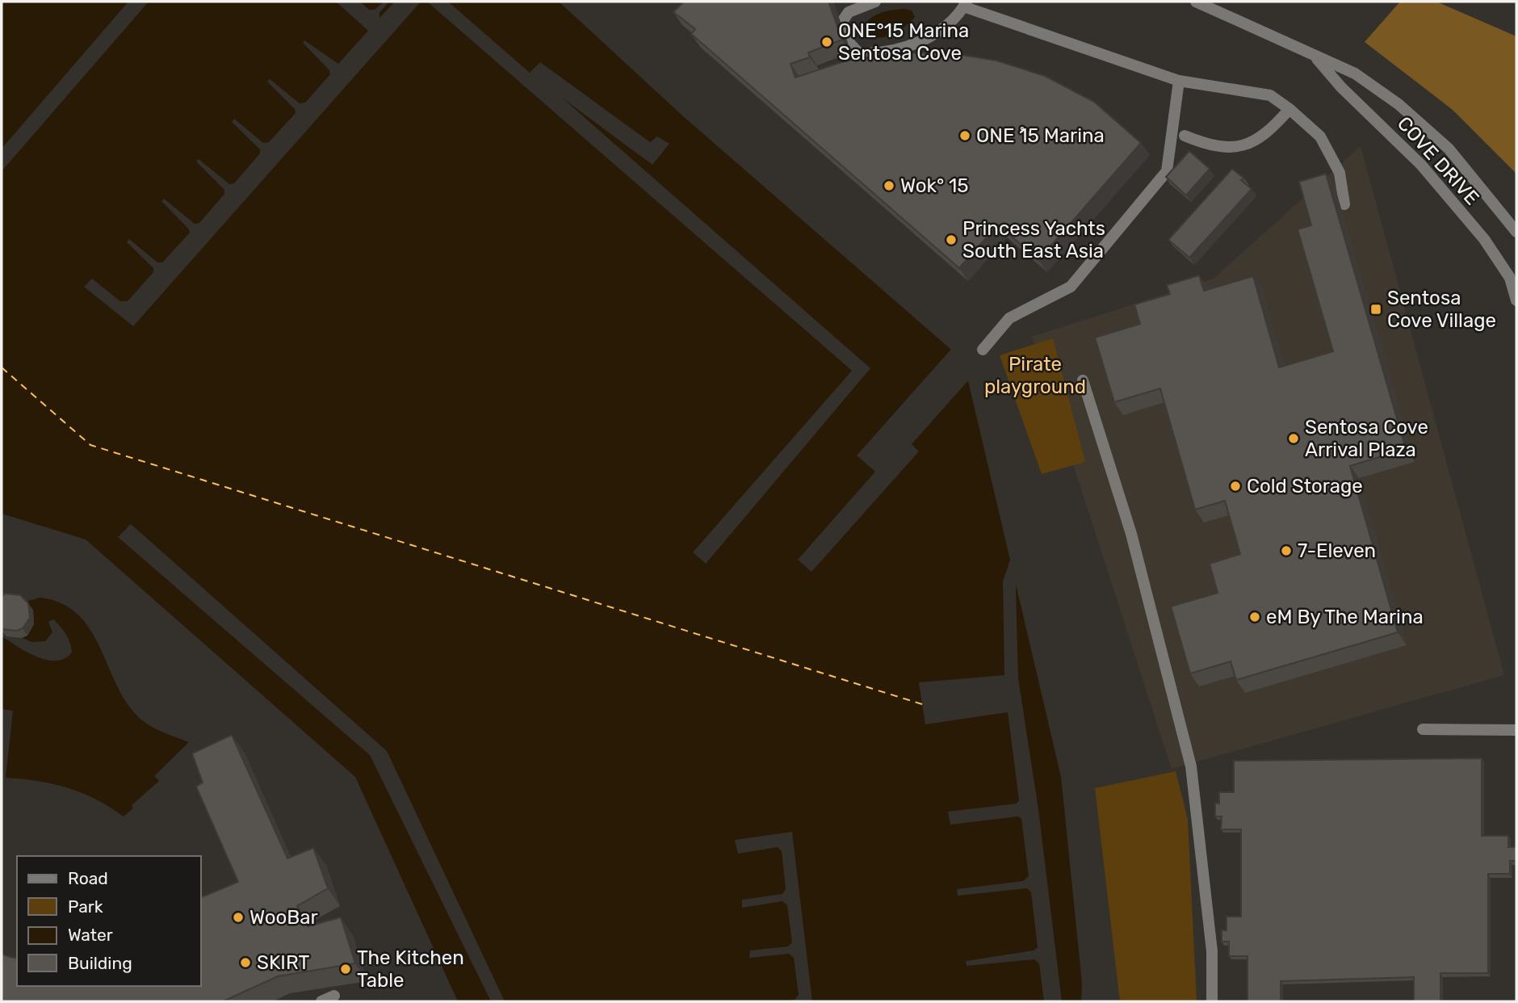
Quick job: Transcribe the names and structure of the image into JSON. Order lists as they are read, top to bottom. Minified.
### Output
{"streets":{"street":["COVE DRIVE"]},"parks":["Pirate playground"],"places":{"other":["ONE°15 Marina Sentosa Cove","ONE ̊15 Marina","Wok° 15","Princess Yachts South East Asia","Sentosa Cove Arrival Plaza","Cold Storage","7-Eleven","eM By The Marina","WooBar","SKIRT","The Kitchen Table"],"transit":["Sentosa Cove Village"]},"legend":["Road","Park","Water","Building"]}
